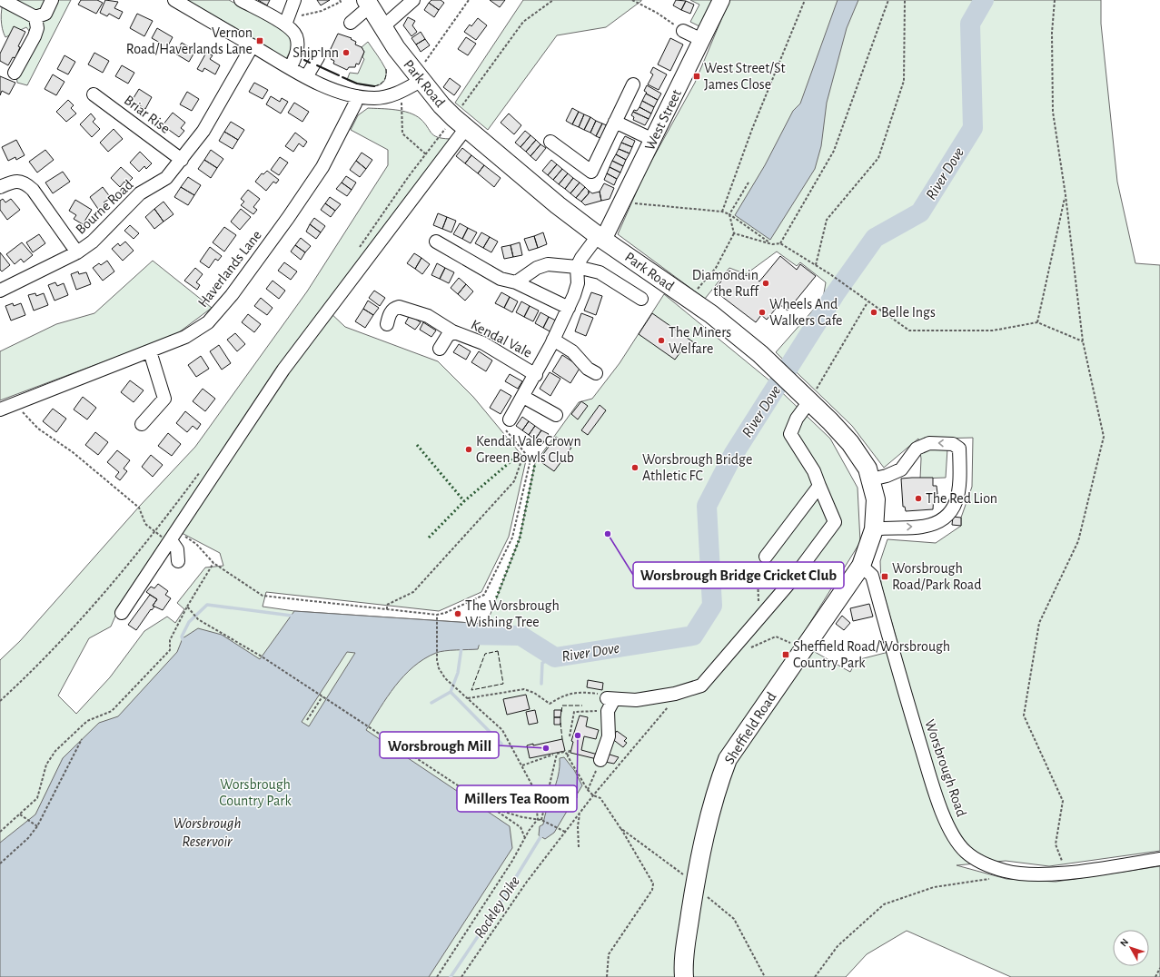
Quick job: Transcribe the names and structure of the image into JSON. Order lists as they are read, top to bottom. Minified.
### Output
{"streets":{"highway":["Park Road","Sheffield Road"],"main road":["West Street"],"street":["Briar Rise","Bourne Road","Haverlands Lane","Kendal Vale","Worsbrough Road"]},"crossings":[["Park Road","West Street"],["Park Road","Sheffield Road"],["Park Road","Worsbrough Road"],["Briar Rise","Bourne Road"],["Sheffield Road","Worsbrough Road"]],"water":["River Dove","Worsbrough Reservoir","Rockley Dike"],"parks":["Worsbrough Country Park"],"places":{"transit":["Vernon Road/Haverlands Lane","West Street/St James Close","Worsbrough Road/Park Road","Sheffield Road/Worsbrough Country Park"],"other":["Ship Inn","Diamond in the Ruff","Wheels And Walkers Cafe","Belle Ings","The Miners Welfare","Kendal Vale Crown Green Bowls Club","Worsbrough Bridge Athletic FC","The Red Lion","Worsbrough Bridge Cricket Club","The Worsbrough Wishing Tree","Millers Tea Room","Worsbrough Mill"]},"north":"top left"}
